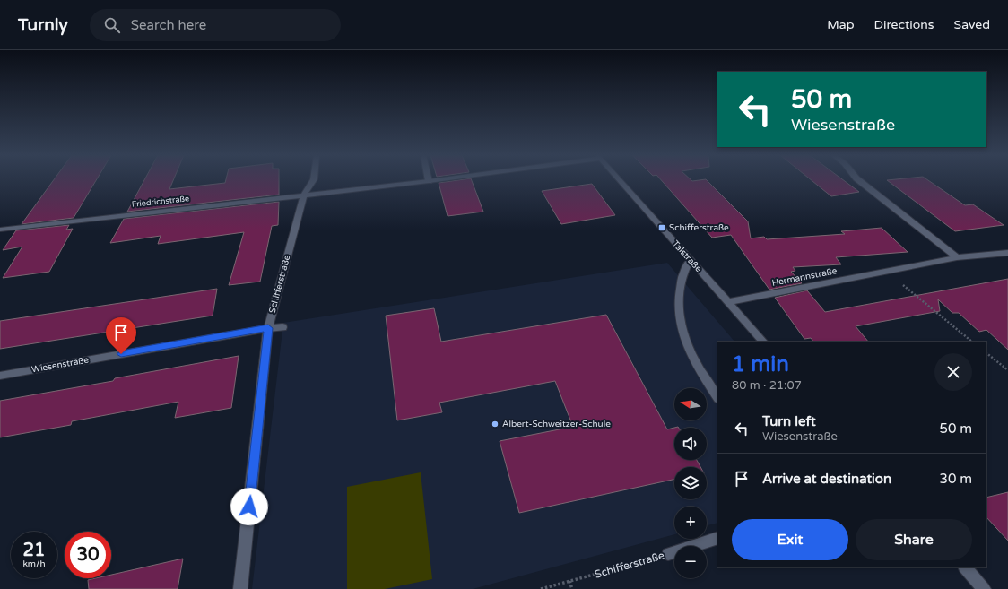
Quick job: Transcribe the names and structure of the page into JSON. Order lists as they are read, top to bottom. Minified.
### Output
{"streets":{"street":["Friedrichstraße","Talstraße","Hermannstraße","Schifferstraße","Wiesenstraße"]},"crossings":[["Friedrichstraße","Schifferstraße"],["Talstraße","Hermannstraße"],["Schifferstraße","Wiesenstraße"]],"places":{"transit":["Schifferstraße"],"other":["Albert-Schweitzer-Schule"]},"north":"left","page":{"header":"Turnly","search":"Search here","nav":["Map","Directions","Saved"],"turn":["50 m","Wiesenstraße"],"heading":["1 min","80 m · 21:07"],"map_buttons":["+","−"],"list":[{"name":"Turn left","note":"Wiesenstraße","value":"50 m"},{"name":"Arrive at destination","value":"30 m"}],"buttons":["Exit","Share"],"speed":"21 km/h","limit":"30"}}
